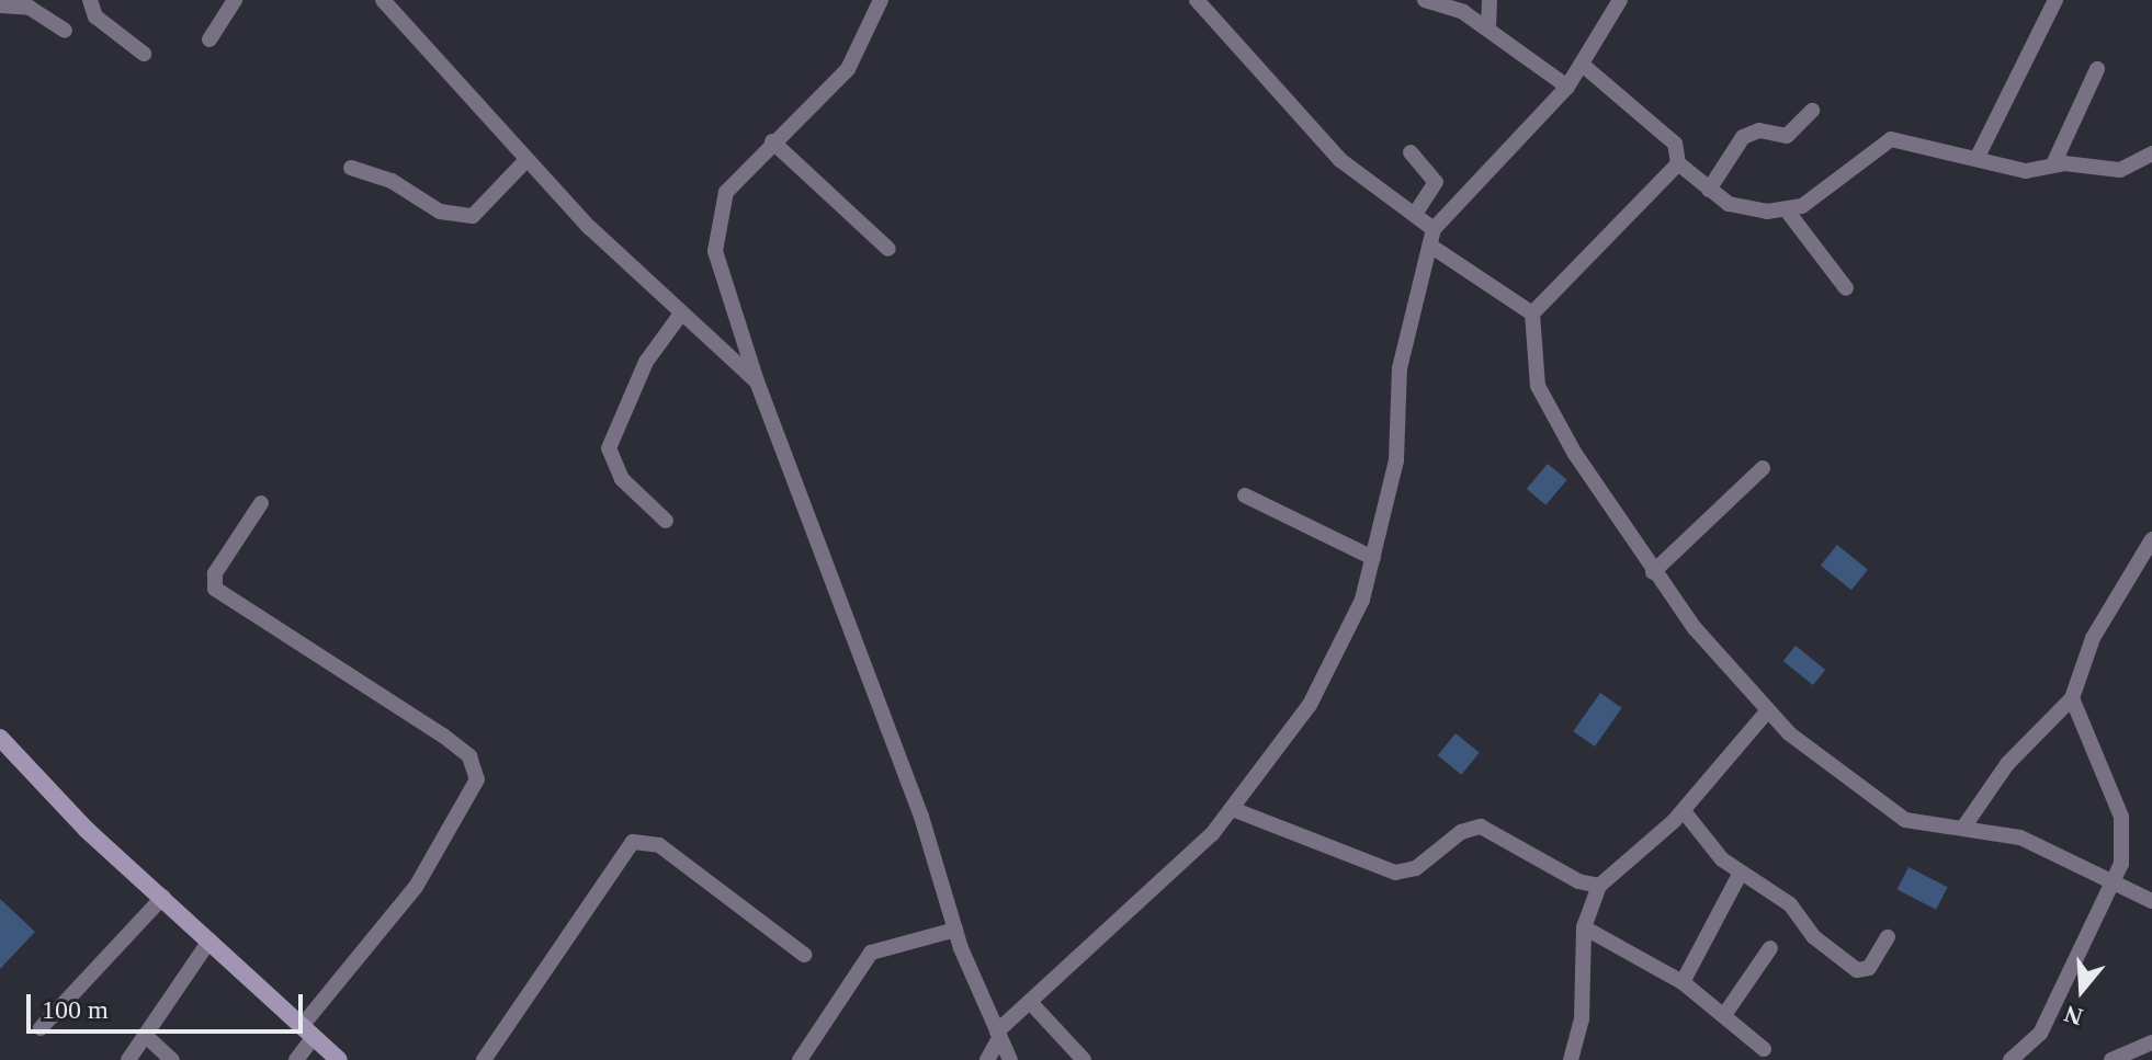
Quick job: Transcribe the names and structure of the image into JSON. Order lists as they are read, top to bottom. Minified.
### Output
{"scale_bar":"100 m","north":"bottom"}
